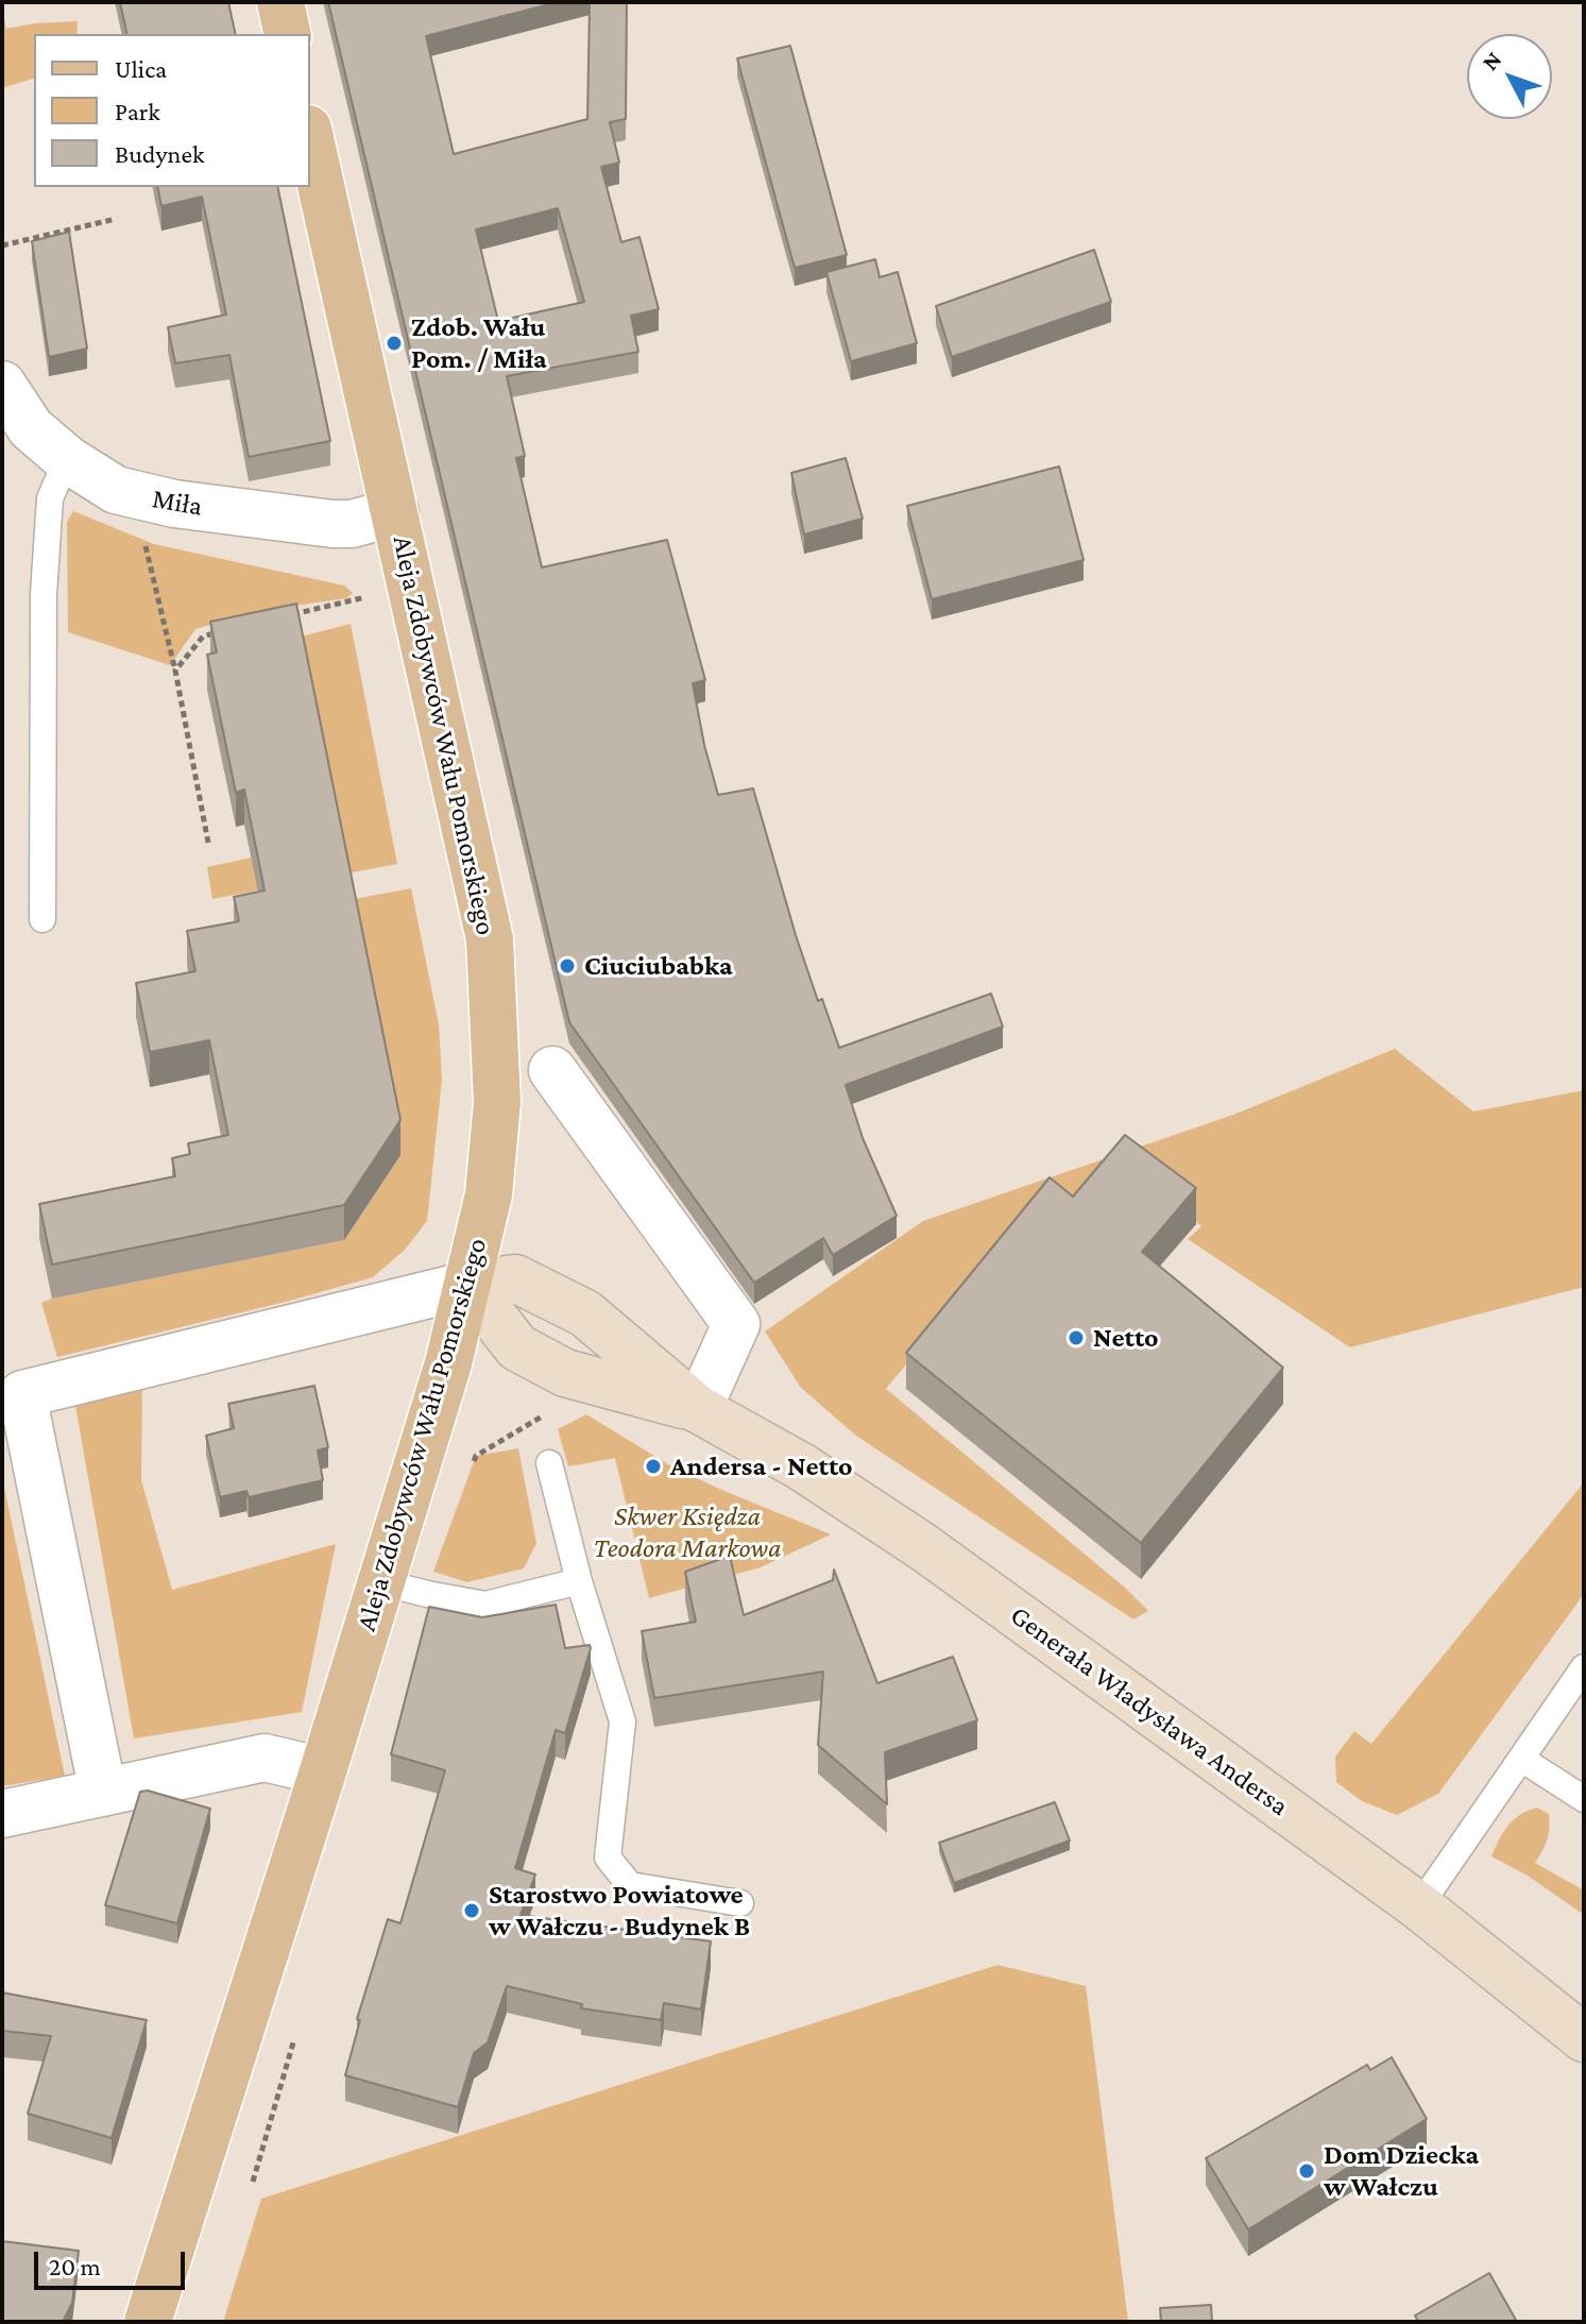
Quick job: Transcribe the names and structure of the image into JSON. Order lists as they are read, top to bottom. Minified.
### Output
{"streets":{"main road":["Aleja Zdobywców Wału Pomorskiego","Generała Władysława Andersa"],"street":["Miła"]},"crossings":[["Miła","Aleja Zdobywców Wału Pomorskiego"],["Aleja Zdobywców Wału Pomorskiego","Generała Władysława Andersa"]],"parks":["Skwer Księdza Teodora Markowa"],"places":["Zdob. Wału Pom. / Miła","Ciuciubabka","Netto","Andersa - Netto","Starostwo Powiatowe w Wałczu - Budynek B","Dom Dziecka w Wałczu"],"legend":["Ulica","Park","Budynek"],"scale_bar":"20 m","north":"top left"}
